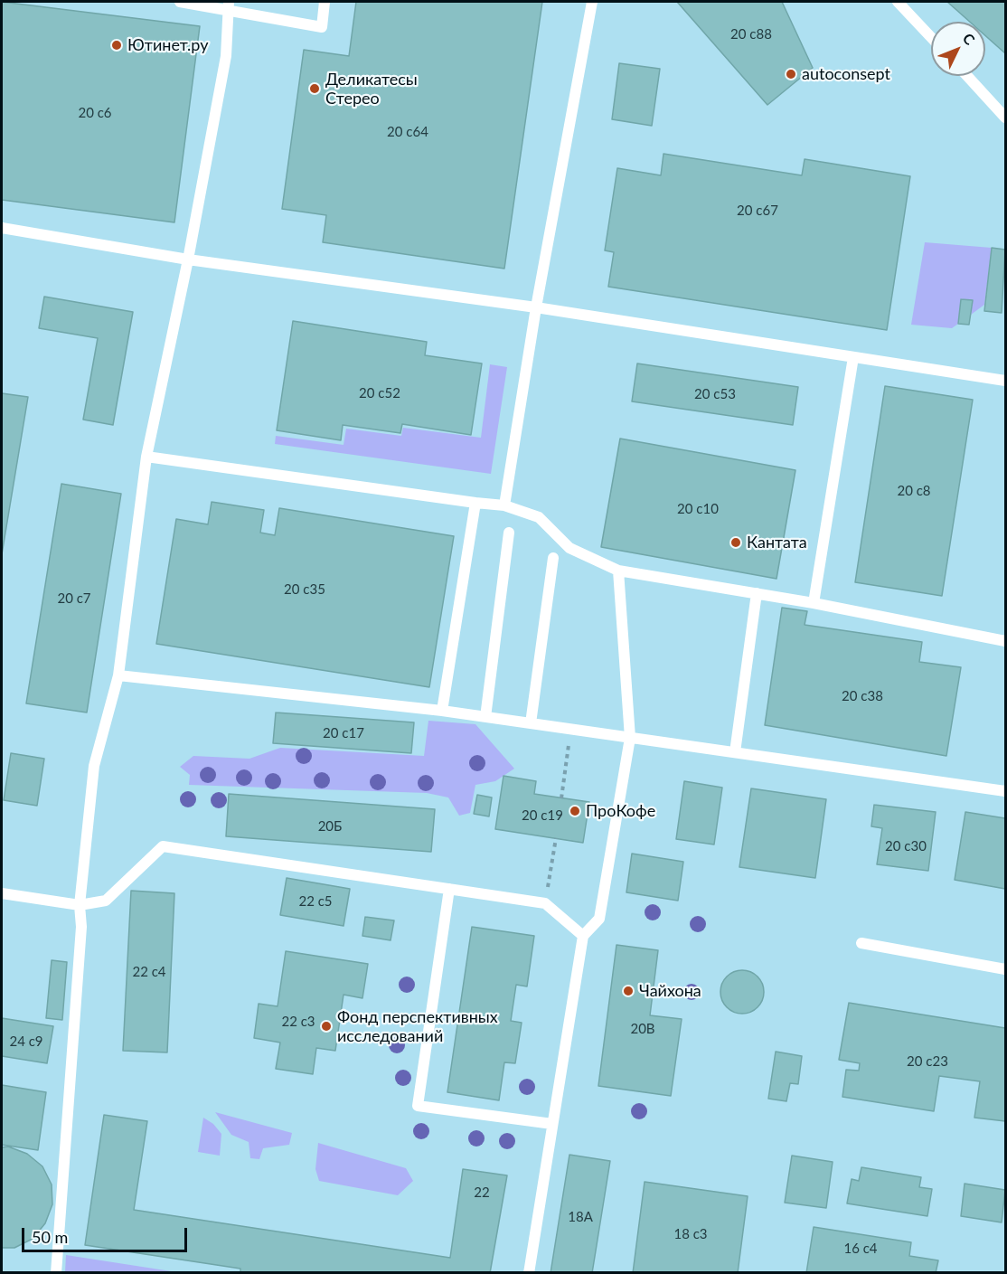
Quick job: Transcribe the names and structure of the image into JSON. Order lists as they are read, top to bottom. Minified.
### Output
{"places":["Ютинет.ру","autoconsept","Деликатесы Стерео","Кантата","ПроКофе","Чайхона","Фонд перспективных исследований"],"house_numbers":["20 с88","20 с6","20 с64","20 с67","20 с52","20 с53","20 с8","20 с10","20 с35","20 с7","20 с38","20 с17","20 с19","20Б","20 с30","22 с5","22 с4","22 с3","20В","24 с9","20 с23","22","18А","18 с3","16 с4"],"scale_bar":"50 m","north":"top right"}
